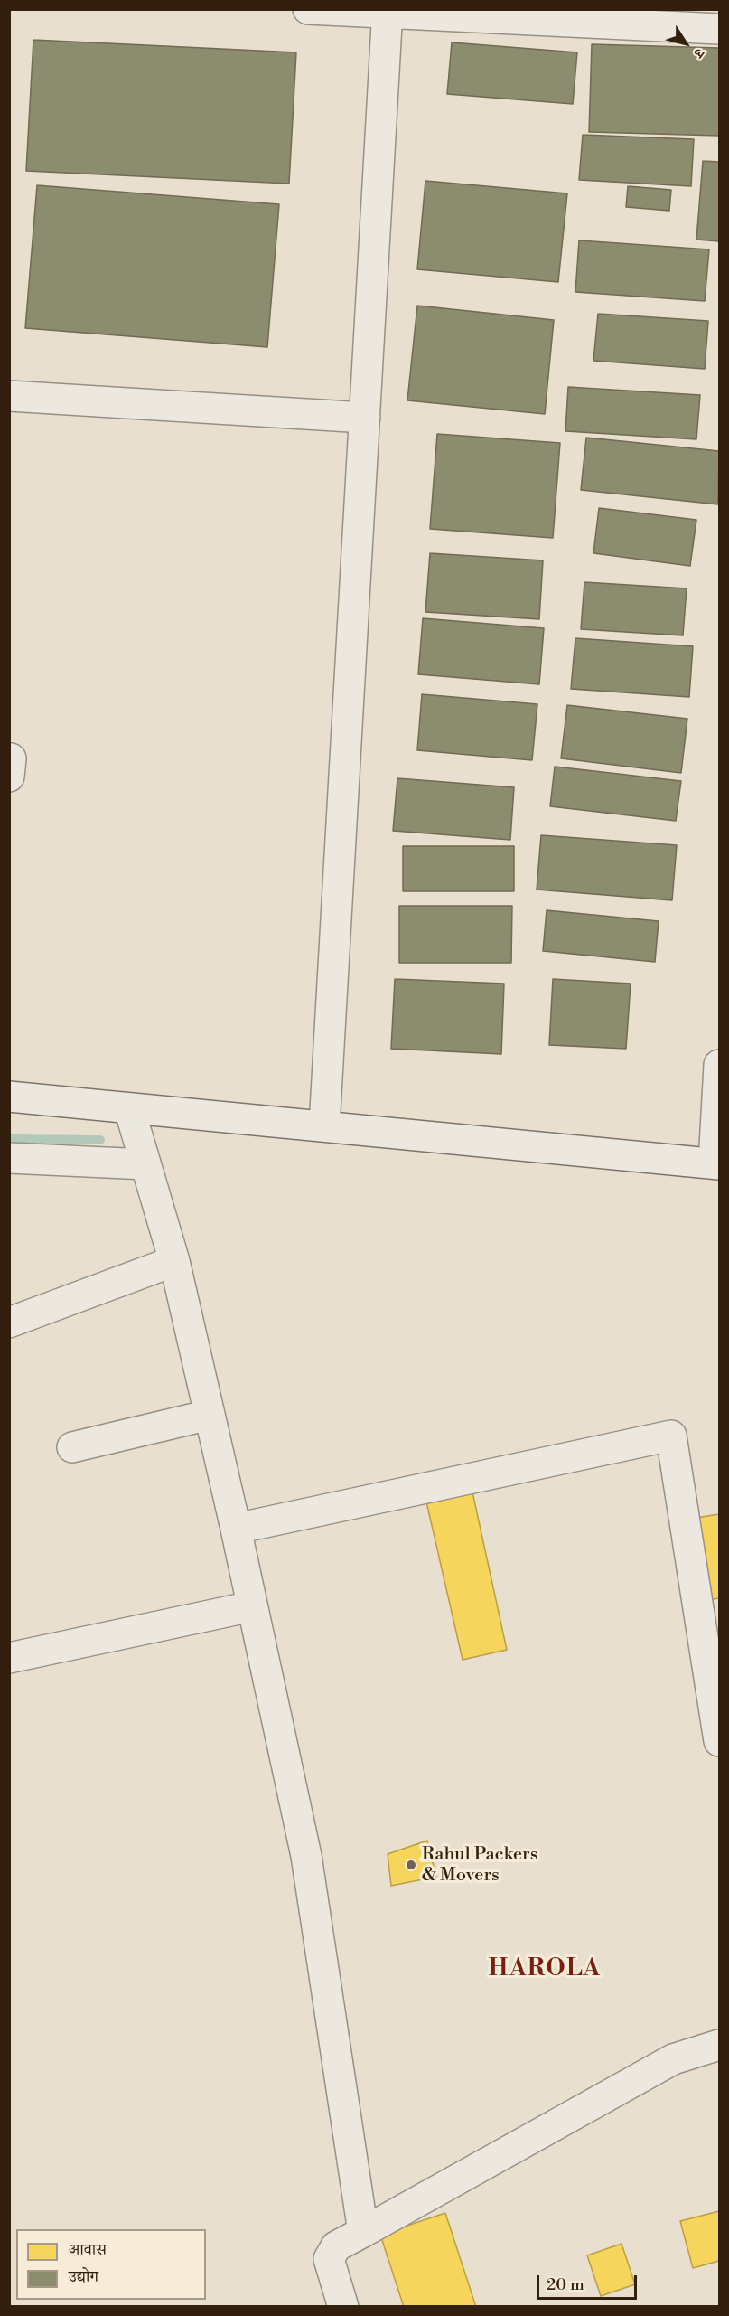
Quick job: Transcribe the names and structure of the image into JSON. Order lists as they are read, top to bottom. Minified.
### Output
{"districts":["HAROLA"],"places":["Rahul Packers & Movers"],"legend":["आवास","उद्योग"],"scale_bar":"20 m","north":"bottom right"}
